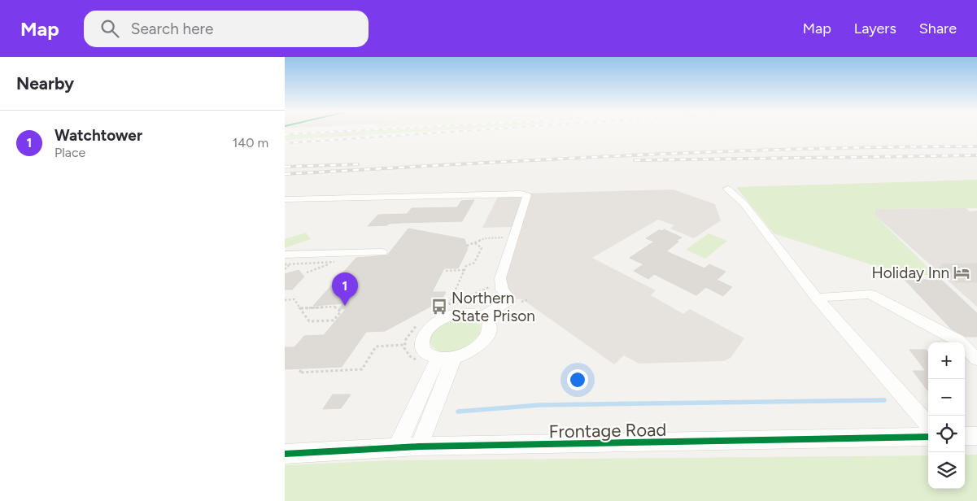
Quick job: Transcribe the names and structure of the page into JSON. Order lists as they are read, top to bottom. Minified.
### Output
{"streets":{"street":["Frontage Road"]},"places":{"hotel":["Holiday Inn"],"bus stop":["Northern State Prison"]},"page":{"header":"Map","search":"Search here","nav":["Map","Layers","Share"],"heading":"Nearby","list":[{"mark":"1","name":"Watchtower","note":"Place","value":"140 m"}],"pins":"1","map_buttons":["+","−"]}}
